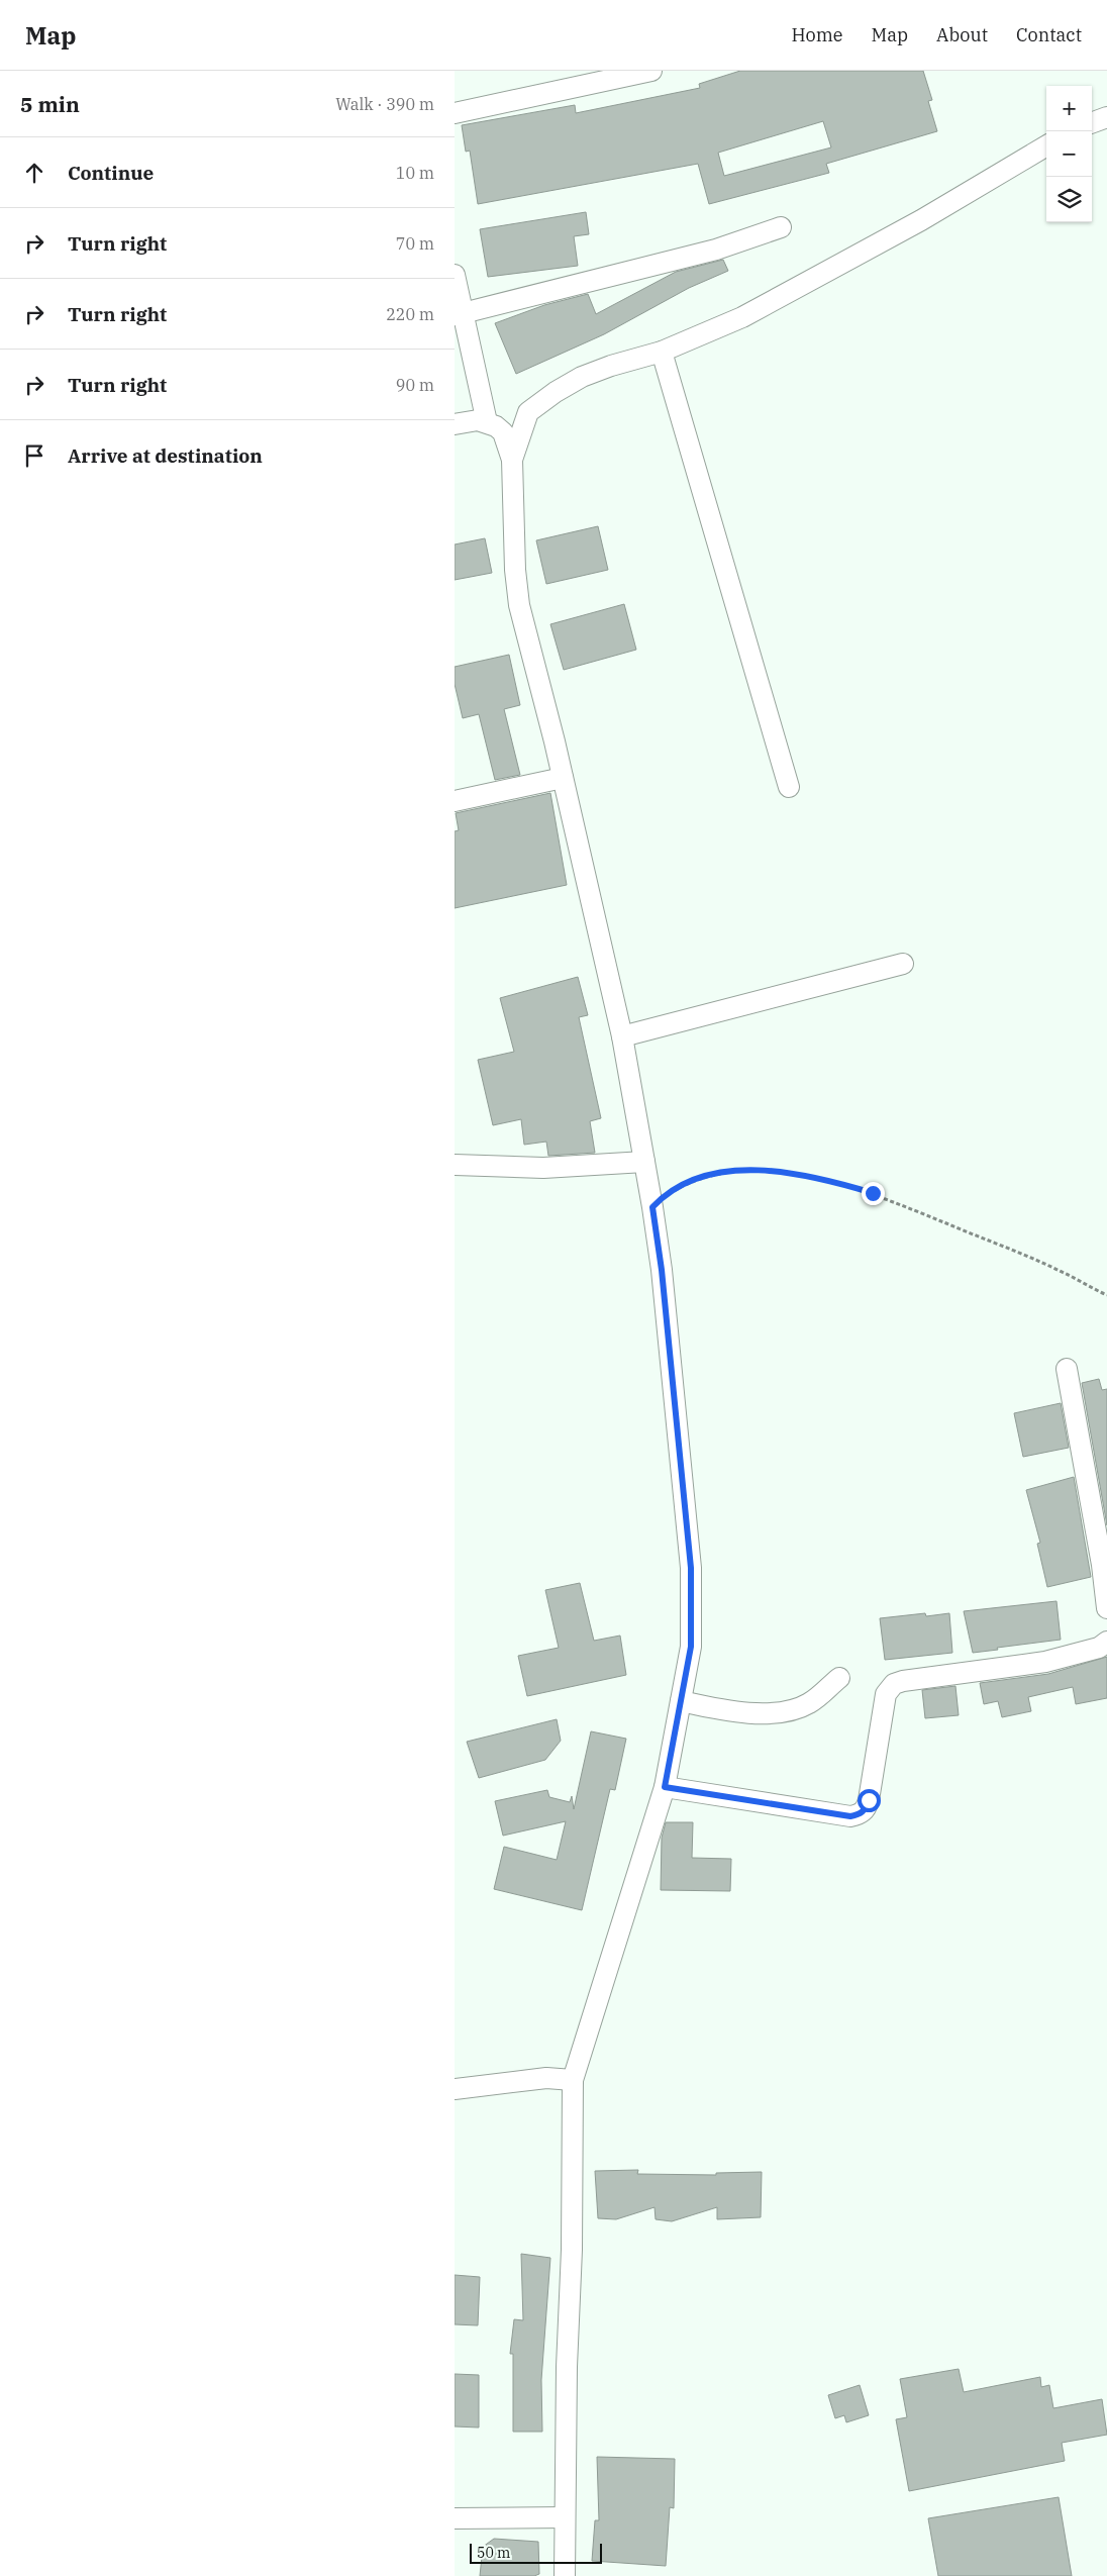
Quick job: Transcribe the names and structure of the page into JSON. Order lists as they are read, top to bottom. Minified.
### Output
{"scale_bar":"50 m","page":{"header":"Map","nav":["Home","Map","About","Contact"],"heading":["5 min","Walk · 390 m"],"map_buttons":["+","−"],"list":[["Continue","10 m"],["Turn right","70 m"],["Turn right","220 m"],["Turn right","90 m"],"Arrive at destination"],"scale":"50 m"}}
